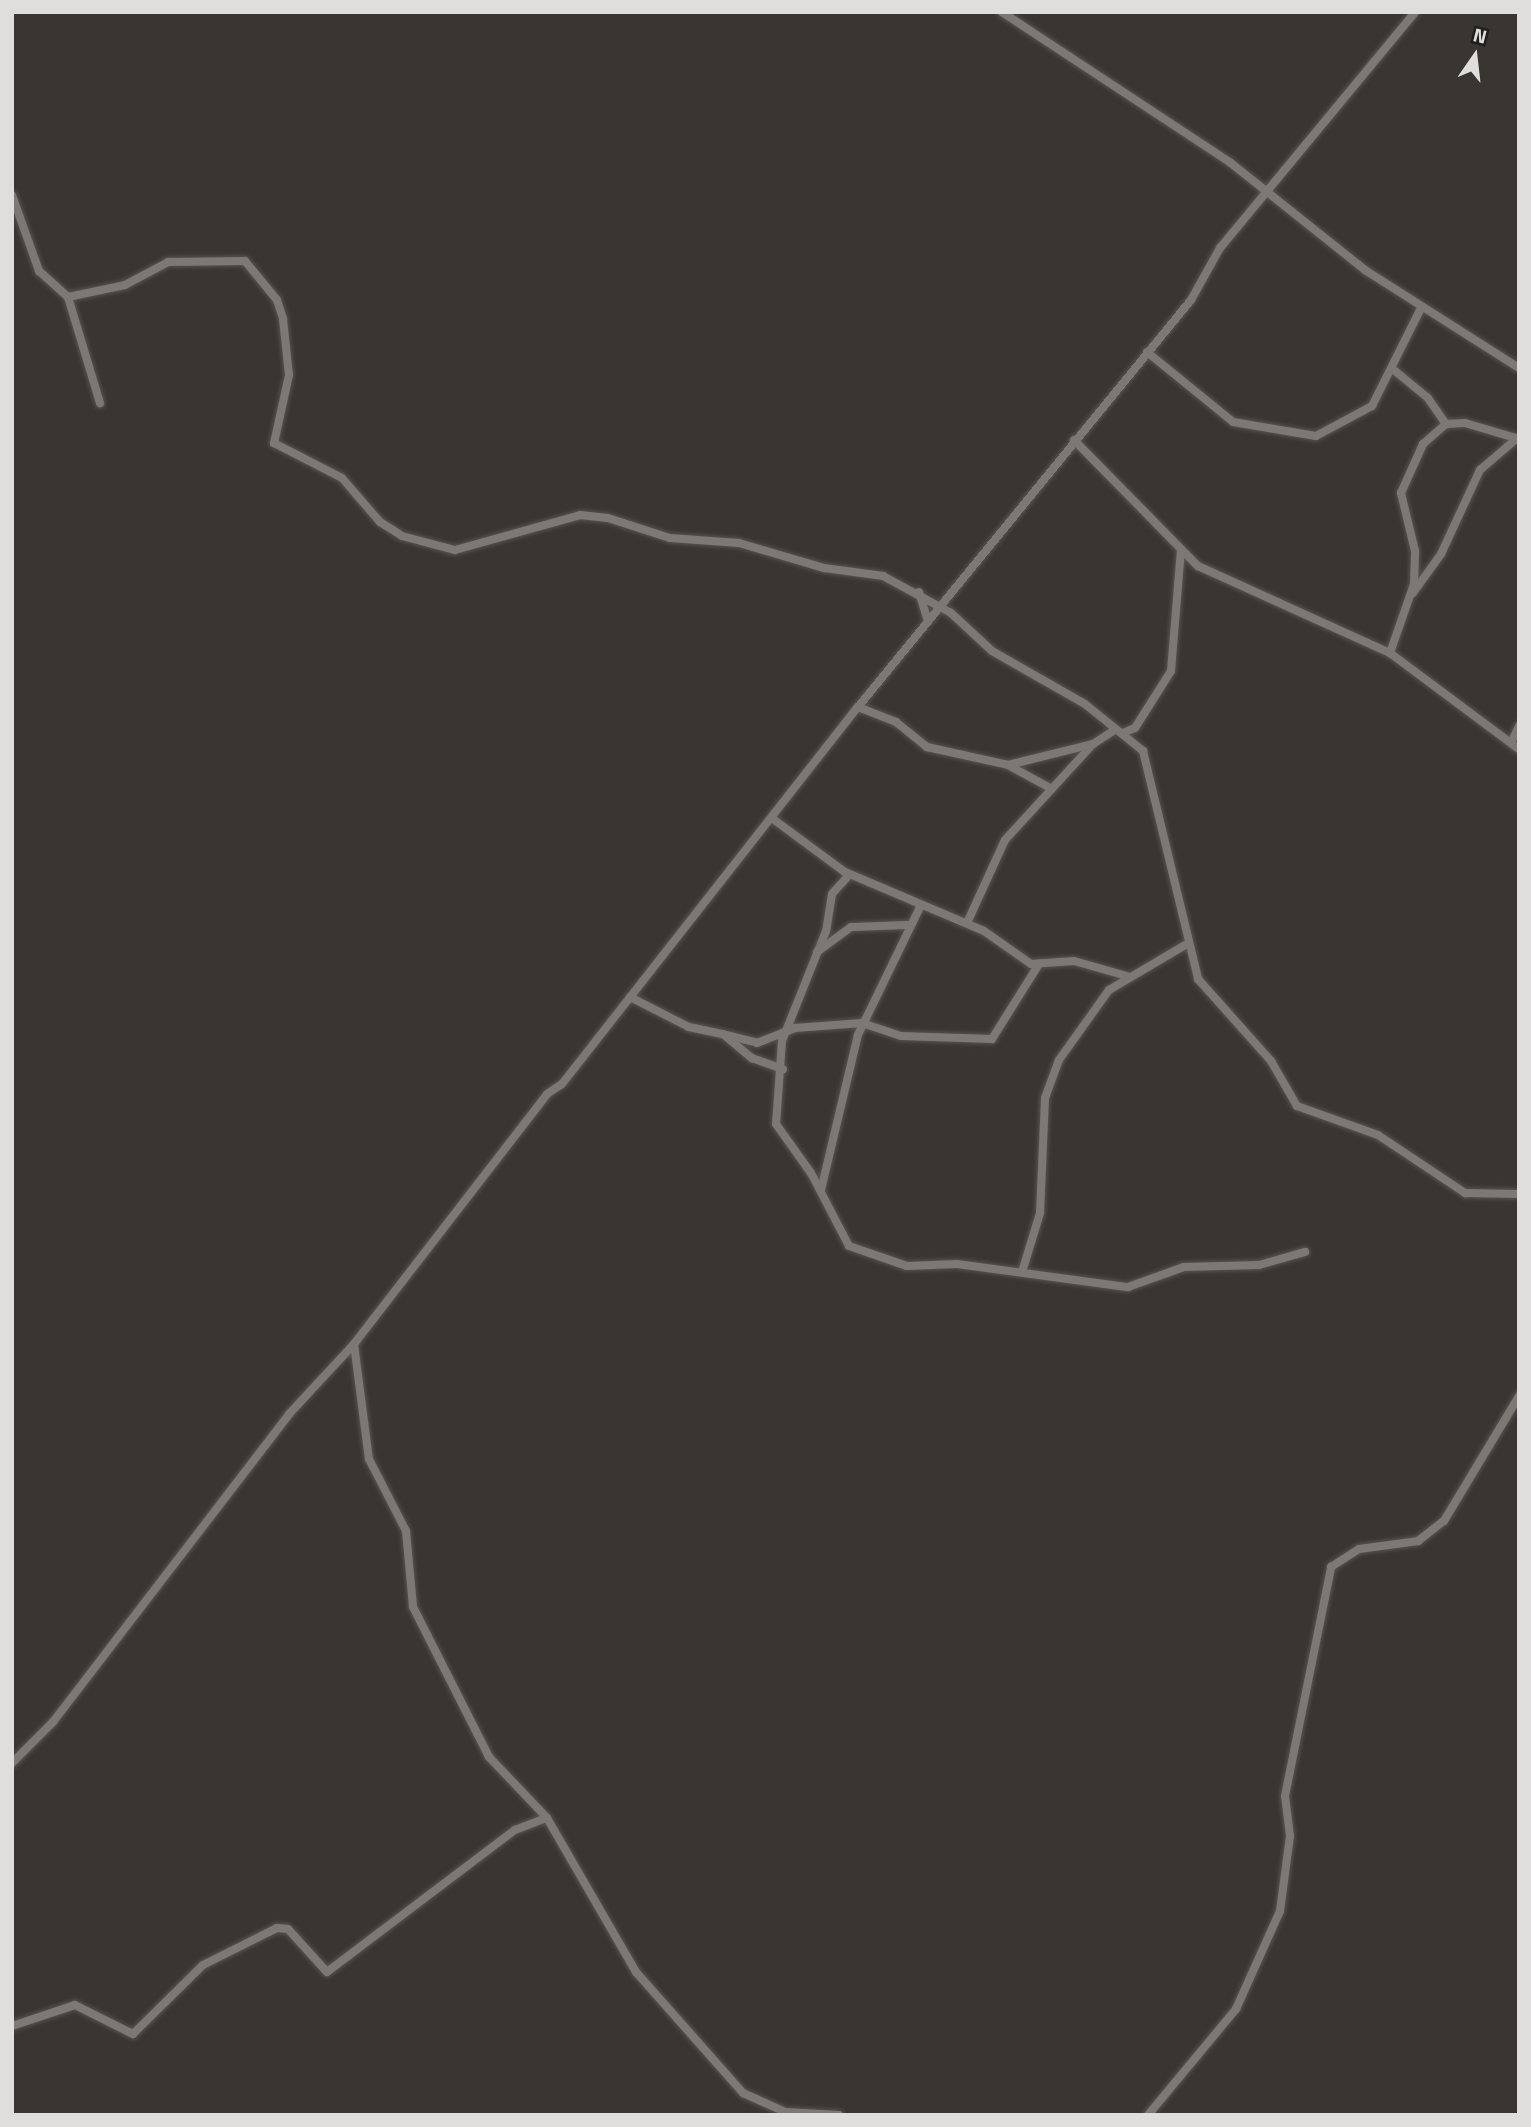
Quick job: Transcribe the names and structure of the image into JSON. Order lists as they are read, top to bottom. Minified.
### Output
{"north":"top"}
